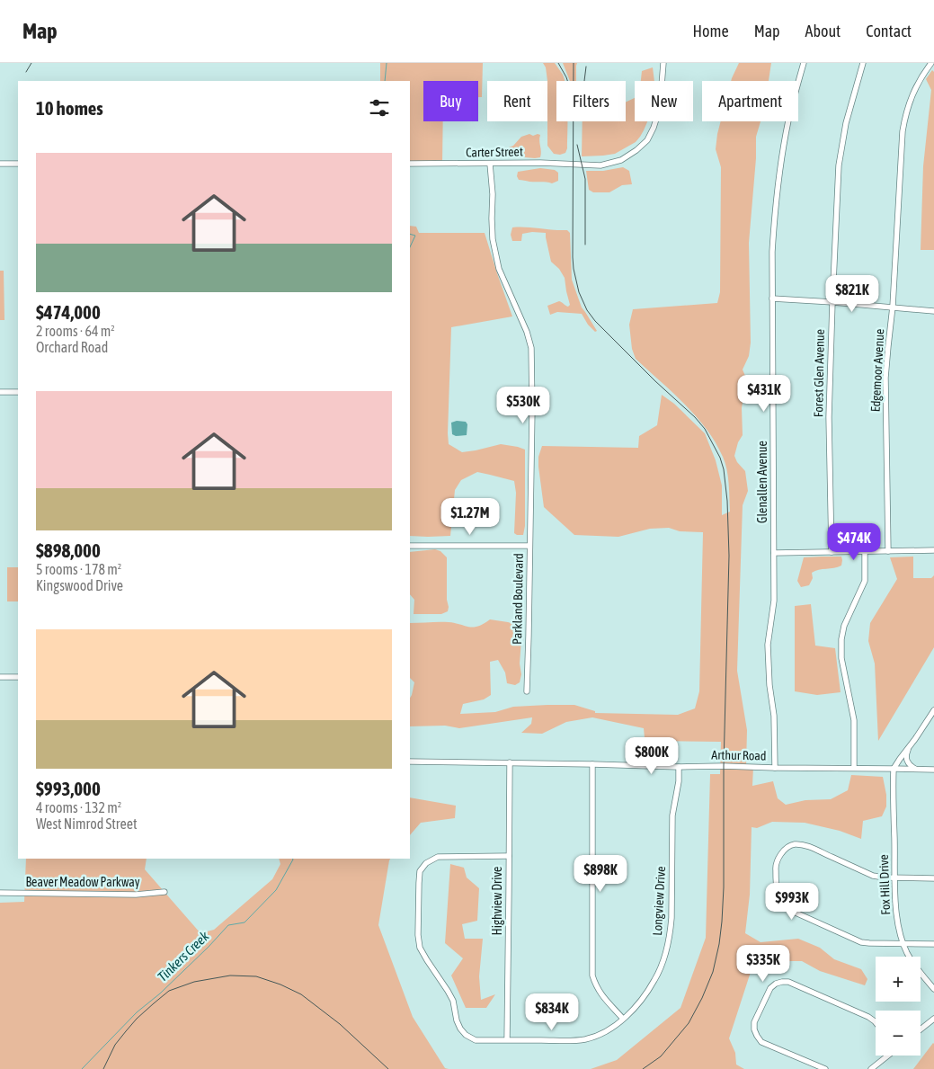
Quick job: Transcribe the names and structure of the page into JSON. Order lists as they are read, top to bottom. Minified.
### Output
{"streets":{"street":["Carter Street","Edgemoor Avenue","Forest Glen Avenue","Glenallen Avenue","Parkland Boulevard","Arthur Road","Beaver Meadow Parkway","Fox Hill Drive","Highview Drive","Longview Drive"]},"crossings":[["Carter Street","Parkland Boulevard"],["Glenallen Avenue","Arthur Road"],["Arthur Road","Fox Hill Drive"],["Arthur Road","Highview Drive"],["Arthur Road","Longview Drive"],["Highview Drive","Longview Drive"]],"water":["Tinkers Creek"],"page":{"header":"Map","nav":["Home","Map","About","Contact"],"chip":["Buy","Rent","Filters","New","Apartment"],"heading":"10 homes","list":[{"name":"$474,000","note":"2 rooms · 64 m² · Orchard Road"},{"name":"$898,000","note":"5 rooms · 178 m² · Kingswood Drive"},{"name":"$993,000","note":"4 rooms · 132 m² · West Nimrod Street"}],"price":["$821K","$431K","$530K","$1.27M","$474K","$800K","$898K","$993K","$335K","$834K"],"map_buttons":["+","−"]}}
